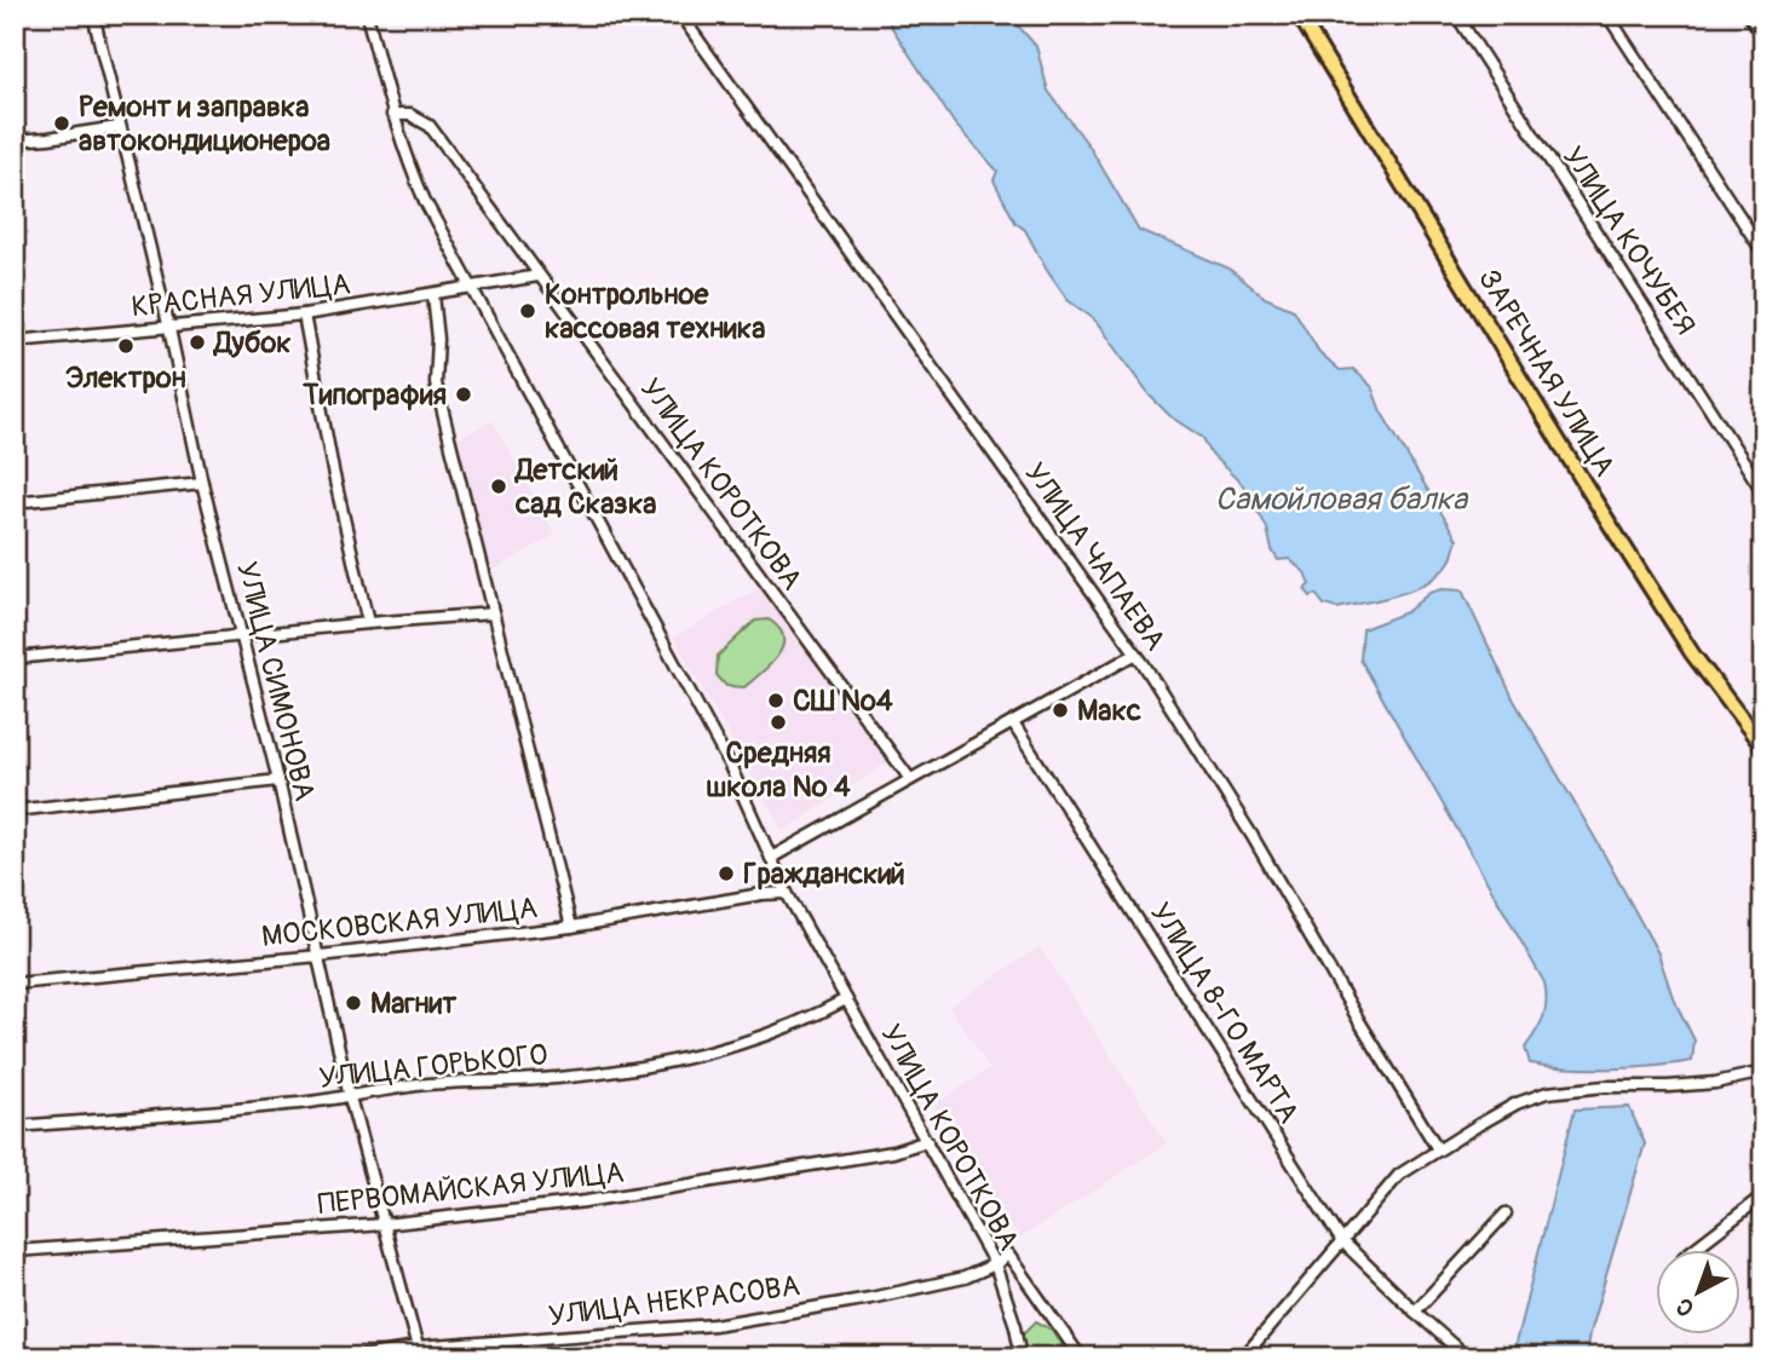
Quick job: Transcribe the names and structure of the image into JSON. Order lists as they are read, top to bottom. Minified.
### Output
{"streets":{"main road":["ЗАРЕЧНАЯ УЛИЦА"],"street":["УЛИЦА КОЧУБЕЯ","КРАСНАЯ УЛИЦА","УЛИЦА КОРОТКОВА","УЛИЦА ЧАПАЕВА","УЛИЦА СИМОНОВА","МОСКОВСКАЯ УЛИЦА","УЛИЦА 8-ГО МАРТА","УЛИЦА ГОРЬКОГО","ПЕРВОМАЙСКАЯ УЛИЦА","УЛИЦА НЕКРАСОВА"]},"crossings":[["КРАСНАЯ УЛИЦА","УЛИЦА КОРОТКОВА"],["КРАСНАЯ УЛИЦА","УЛИЦА СИМОНОВА"],["УЛИЦА КОРОТКОВА","МОСКОВСКАЯ УЛИЦА"],["УЛИЦА КОРОТКОВА","УЛИЦА ГОРЬКОГО"],["УЛИЦА КОРОТКОВА","ПЕРВОМАЙСКАЯ УЛИЦА"],["УЛИЦА КОРОТКОВА","УЛИЦА НЕКРАСОВА"],["УЛИЦА СИМОНОВА","МОСКОВСКАЯ УЛИЦА"],["УЛИЦА СИМОНОВА","УЛИЦА ГОРЬКОГО"],["УЛИЦА СИМОНОВА","ПЕРВОМАЙСКАЯ УЛИЦА"],["УЛИЦА СИМОНОВА","УЛИЦА НЕКРАСОВА"]],"water":["Самойловая балка"],"places":["Ремонт и заправка автокондиционероа","Контрольное кассовая техника","Дубок","Электрон","Типография","Детский сад Сказка","СШ №4","Макс","Средняя школа № 4","Гражданский","Магнит"],"north":"bottom left"}
